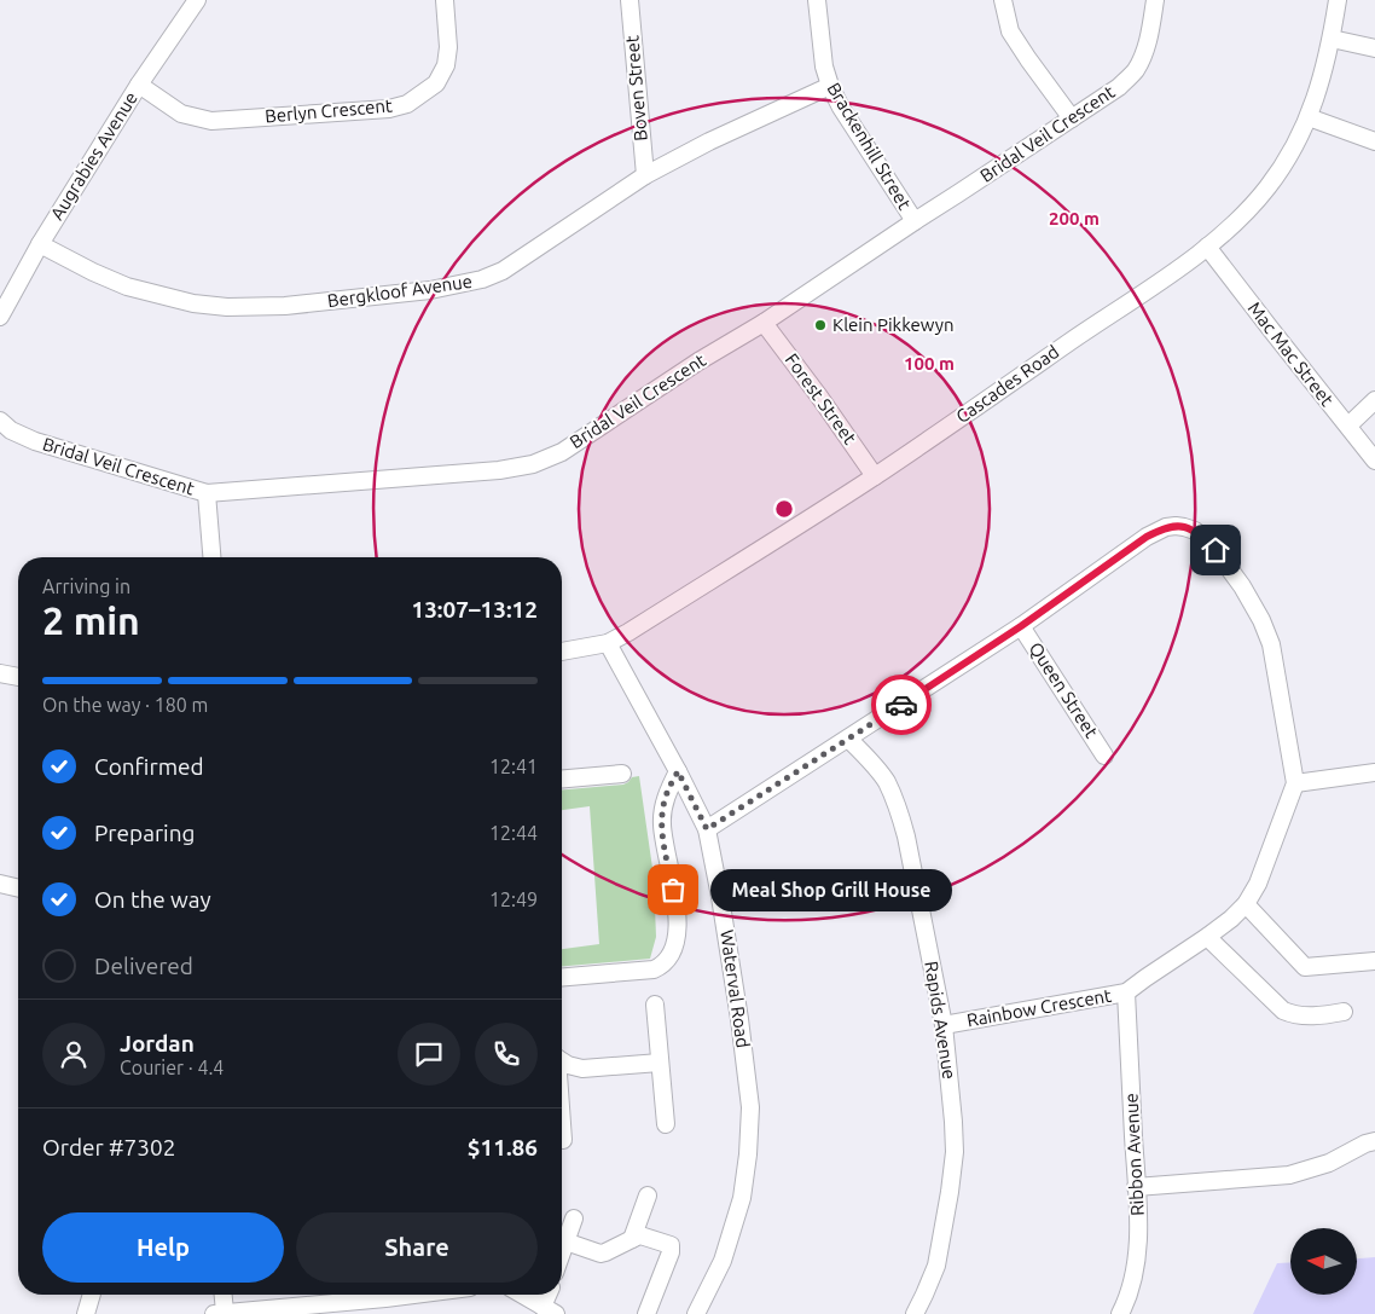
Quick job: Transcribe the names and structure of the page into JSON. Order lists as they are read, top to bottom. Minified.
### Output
{"streets":{"street":["Boven Street","Berlyn Crescent","Bridal Veil Crescent","Brackenhill Street","Augrabies Avenue","Bergkloof Avenue","Mac Mac Street","Cascades Road","Forest Street","Queen Street","Waterval Road","Rainbow Crescent","Rapids Avenue","Ribbon Avenue"]},"crossings":[["Boven Street","Bergkloof Avenue"],["Berlyn Crescent","Augrabies Avenue"],["Bridal Veil Crescent","Brackenhill Street"],["Bridal Veil Crescent","Forest Street"],["Brackenhill Street","Bergkloof Avenue"],["Augrabies Avenue","Bergkloof Avenue"],["Mac Mac Street","Cascades Road"],["Cascades Road","Forest Street"],["Cascades Road","Waterval Road"],["Rainbow Crescent","Rapids Avenue"],["Rainbow Crescent","Ribbon Avenue"]],"places":["Klein Pikkewyn","Meal Shop Grill House"],"north":"left","page":{"heading":["2 min","Arriving in","13:07–13:12"],"panel":["Jordan","Courier · 4.4","Order #7302","$11.86"],"bar":"On the way · 180 m","list":[["Confirmed","12:41"],["Preparing","12:44"],["On the way","12:49"],"Delivered"],"bubble":"Meal Shop Grill House","buttons":["Help","Share"]},"rings":["200 m","100 m"]}
